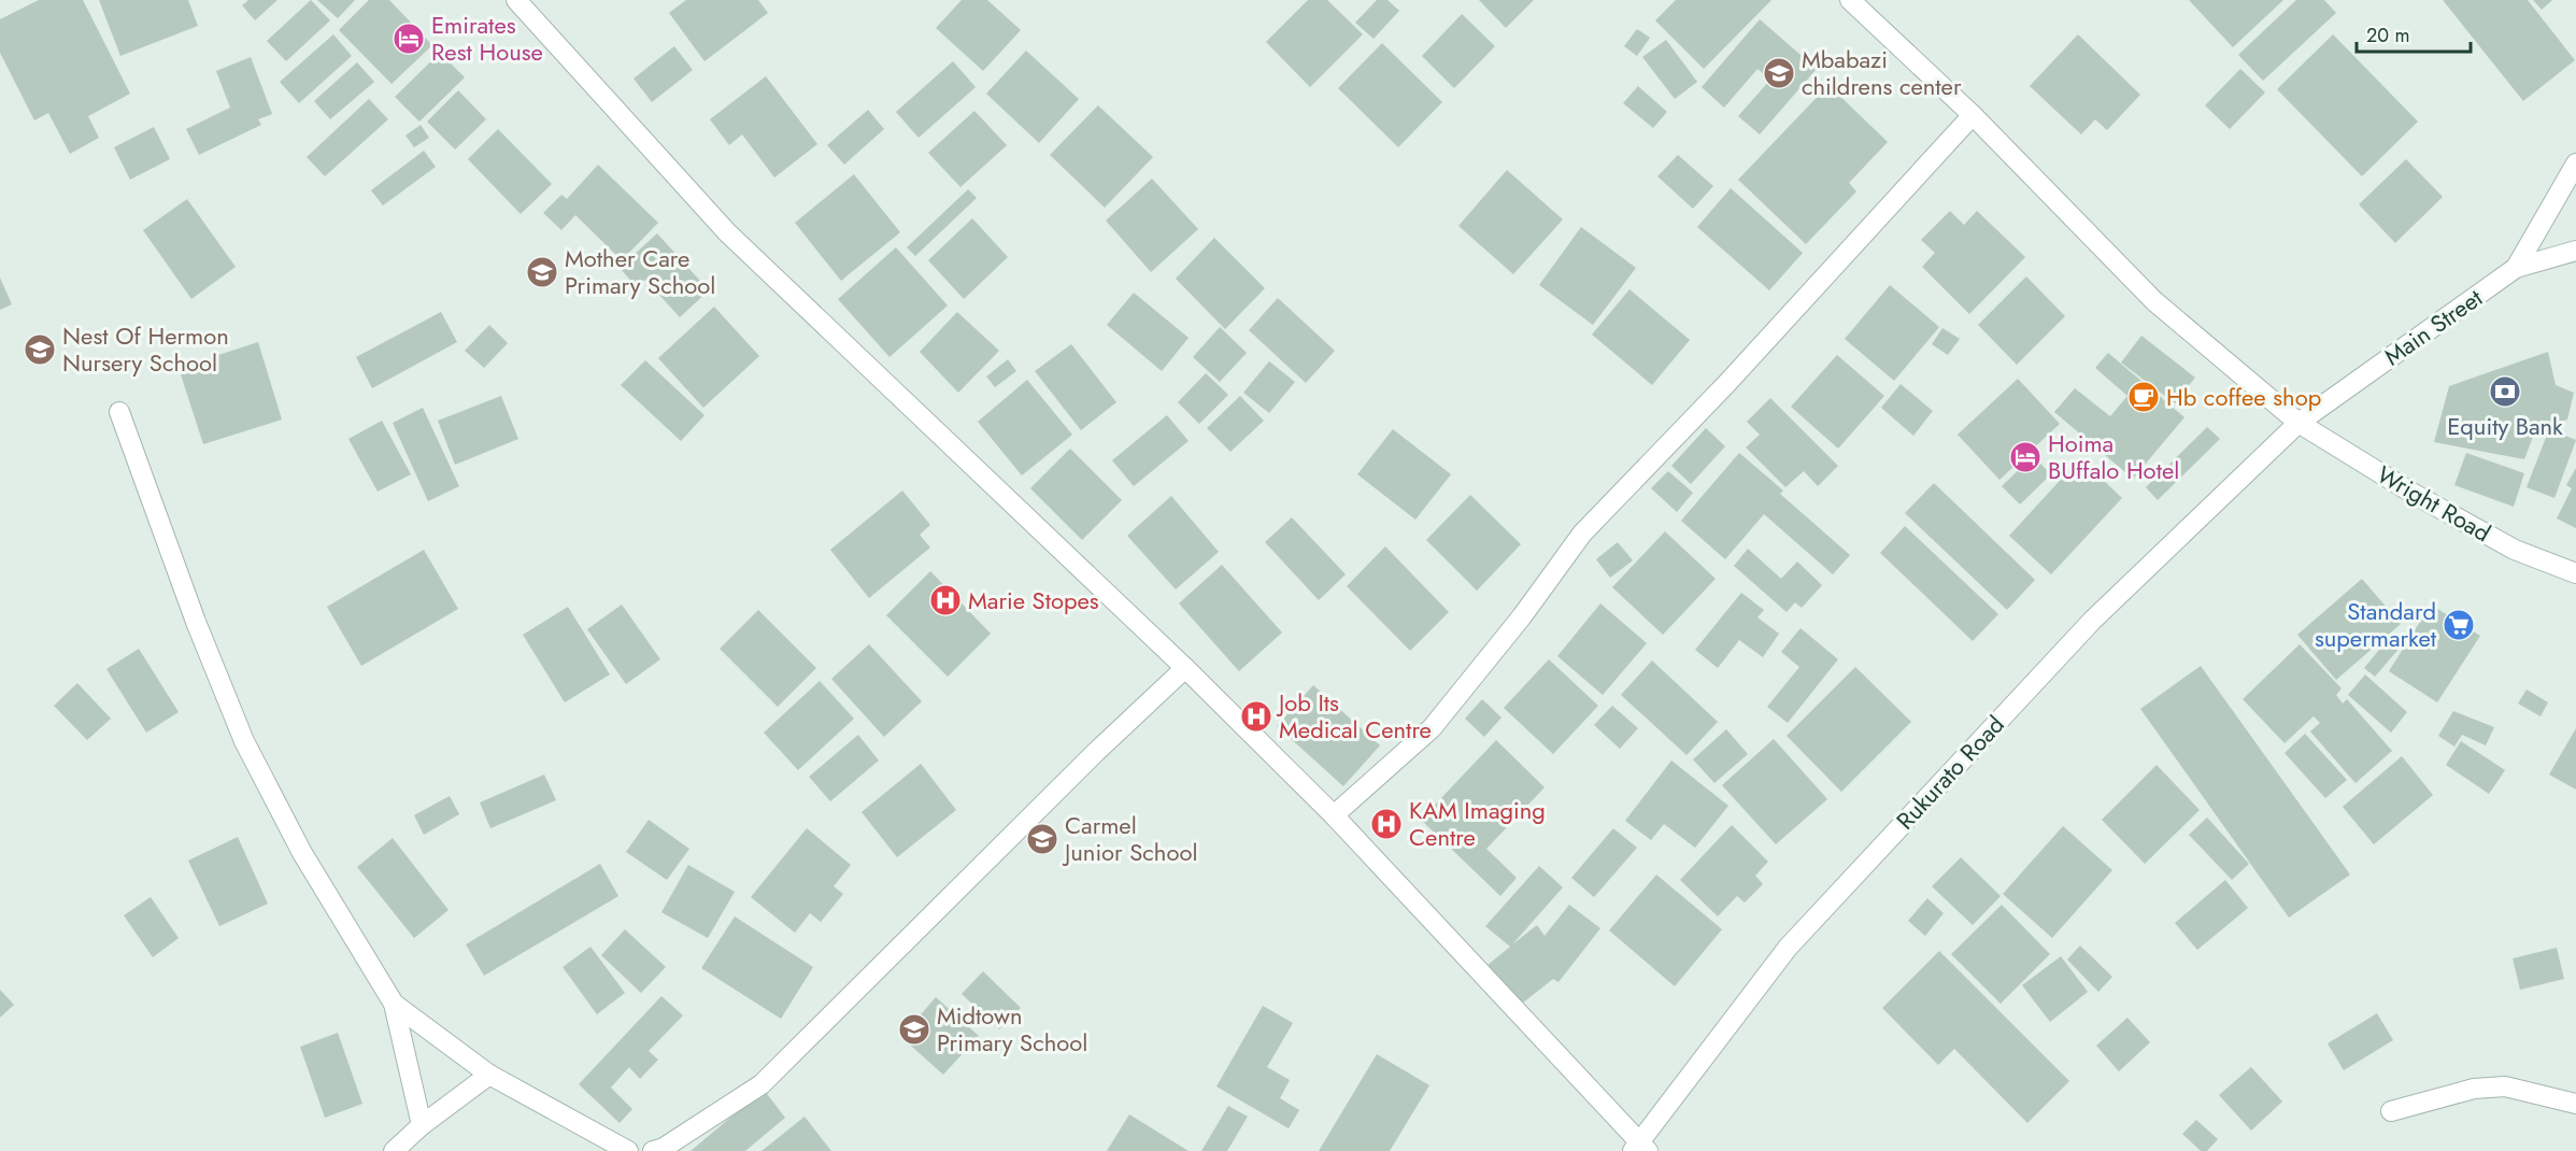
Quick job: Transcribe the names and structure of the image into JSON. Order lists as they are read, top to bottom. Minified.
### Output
{"streets":{"street":["Main Street","Wright Road","Rukurato Road"]},"crossings":[["Main Street","Wright Road"],["Main Street","Rukurato Road"],["Wright Road","Rukurato Road"]],"places":{"hotel":["Emirates Rest House","Hoima BUffalo Hotel"],"school or university":["Mbabazi childrens center","Mother Care Primary School","Nest Of Hermon Nursery School","Carmel Junior School","Midtown Primary School"],"bank":["Equity Bank"],"cafe":["Hb coffee shop"],"hospital":["Marie Stopes","Job Its Medical Centre","KAM Imaging Centre"],"supermarket":["Standard supermarket"]},"scale_bar":"20 m"}
